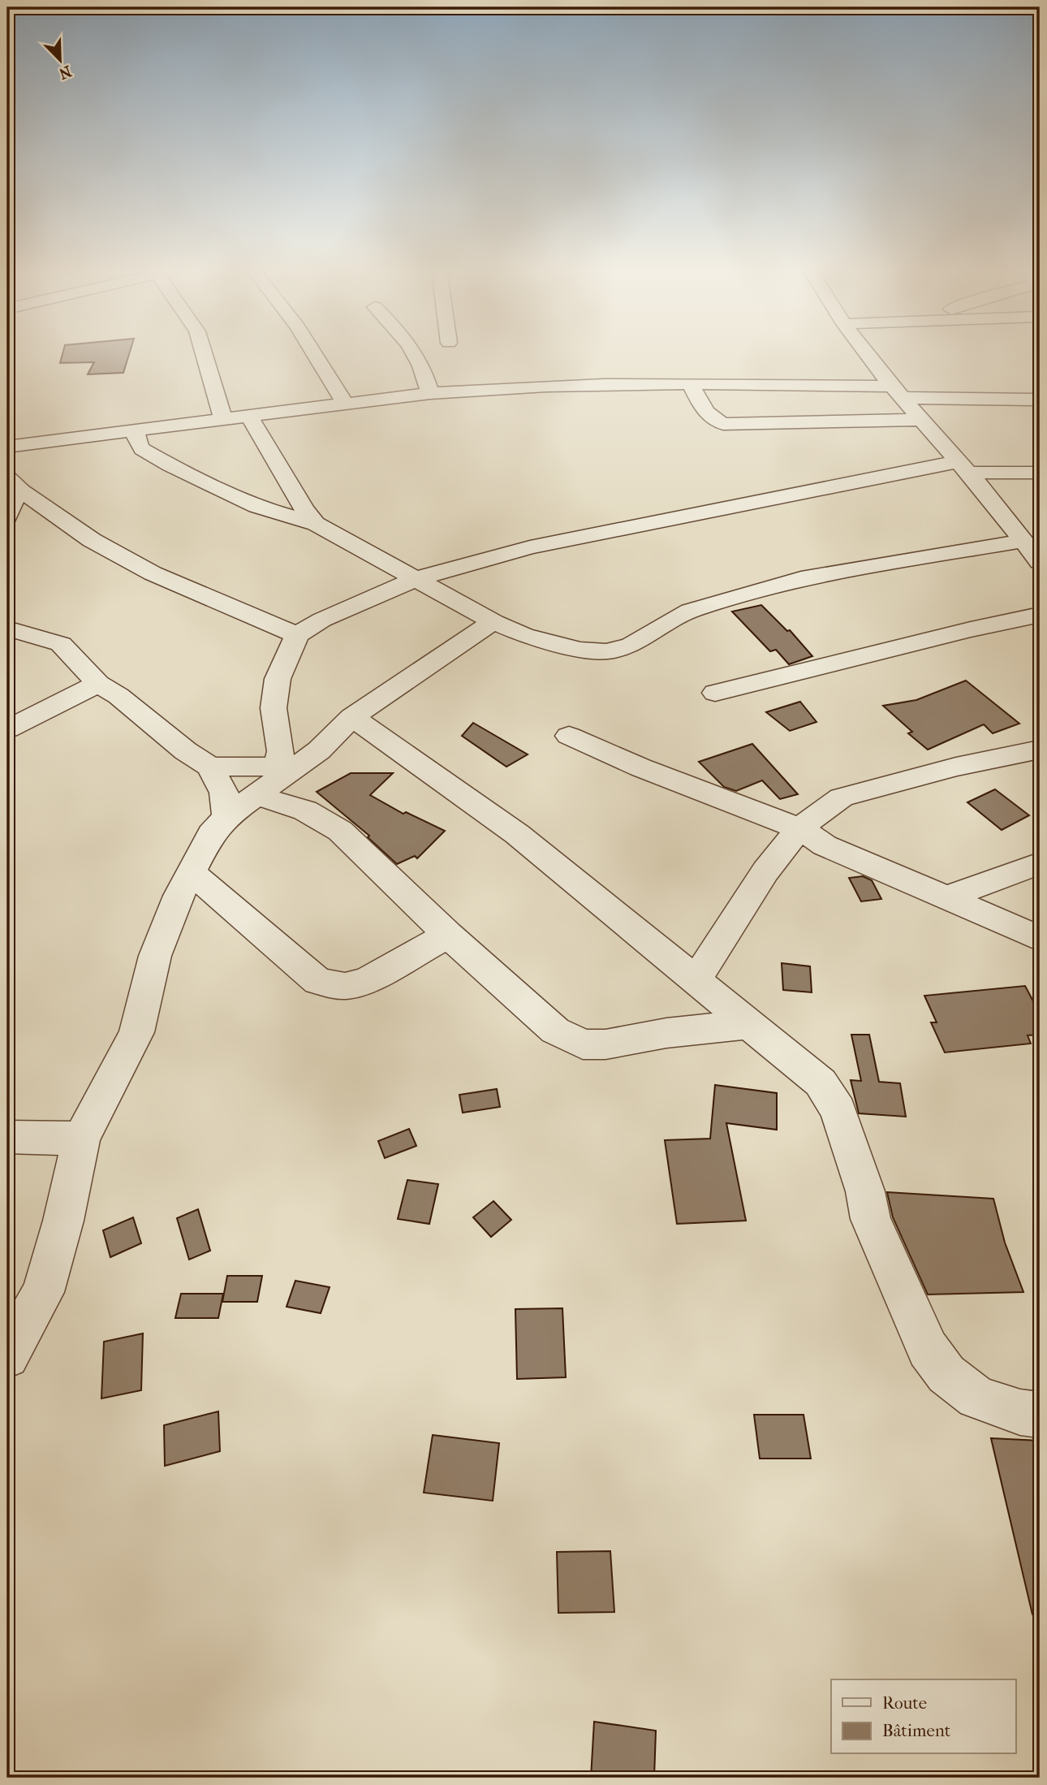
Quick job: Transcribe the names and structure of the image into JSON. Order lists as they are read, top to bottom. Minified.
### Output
{"legend":["Route","Bâtiment"],"north":"bottom right"}
